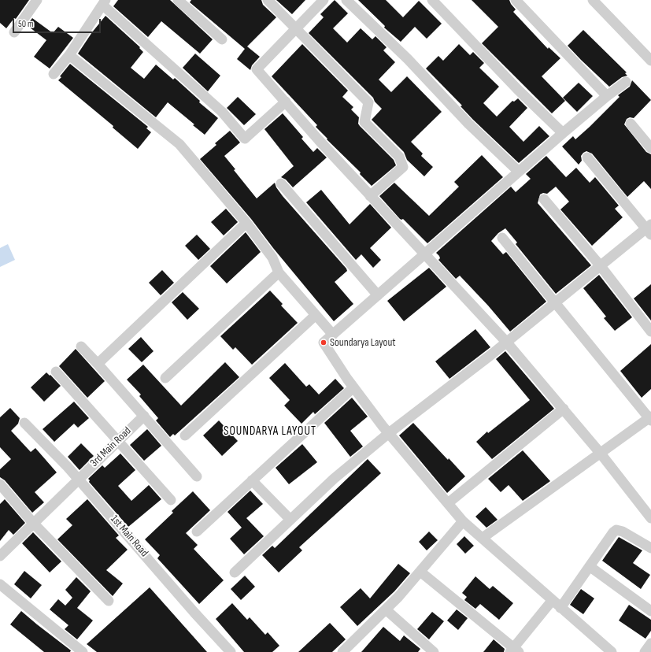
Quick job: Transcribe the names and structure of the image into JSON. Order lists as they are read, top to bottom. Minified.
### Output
{"streets":{"street":["3rd Main Road","1st Main Road"]},"crossings":[["3rd Main Road","1st Main Road"]],"districts":["SOUNDARYA LAYOUT"],"places":["Soundarya Layout"],"scale_bar":"50 m"}
